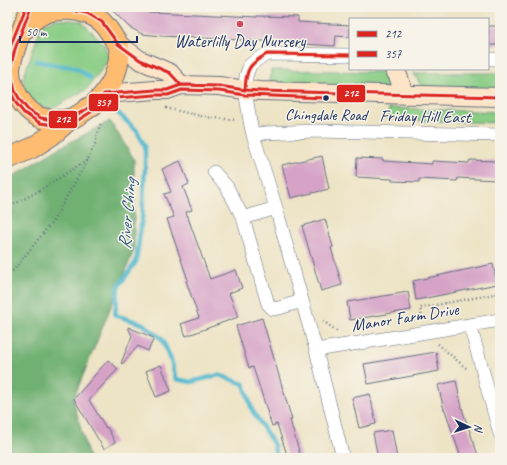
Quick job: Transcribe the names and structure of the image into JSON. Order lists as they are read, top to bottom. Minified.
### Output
{"streets":{"street":["Friday Hill East","Manor Farm Drive"]},"water":["River Ching"],"places":["Waterlilly Day Nursery","Chingdale Road"],"lines":["transit line 212","transit line 357"],"legend":["212","357"],"scale_bar":"50 m","north":"right"}
